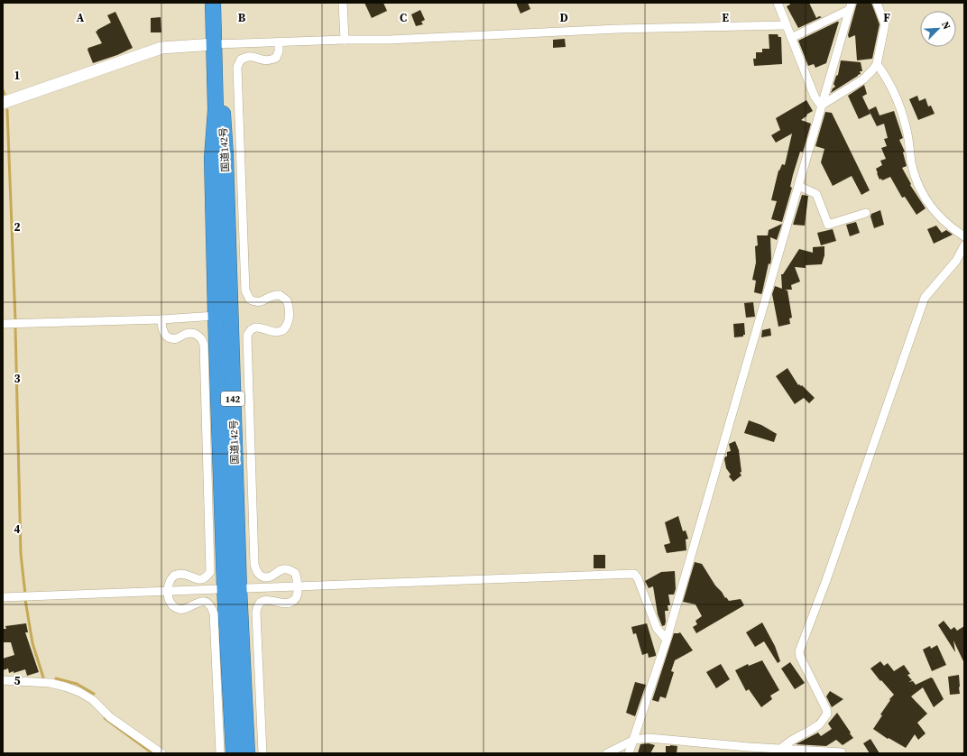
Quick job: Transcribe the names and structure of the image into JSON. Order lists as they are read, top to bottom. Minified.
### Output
{"streets":{"highway":["国道142号","142"]},"north":"top right","grid":{"columns":["A","B","C","D","E","F"],"rows":["1","2","3","4","5"]}}
